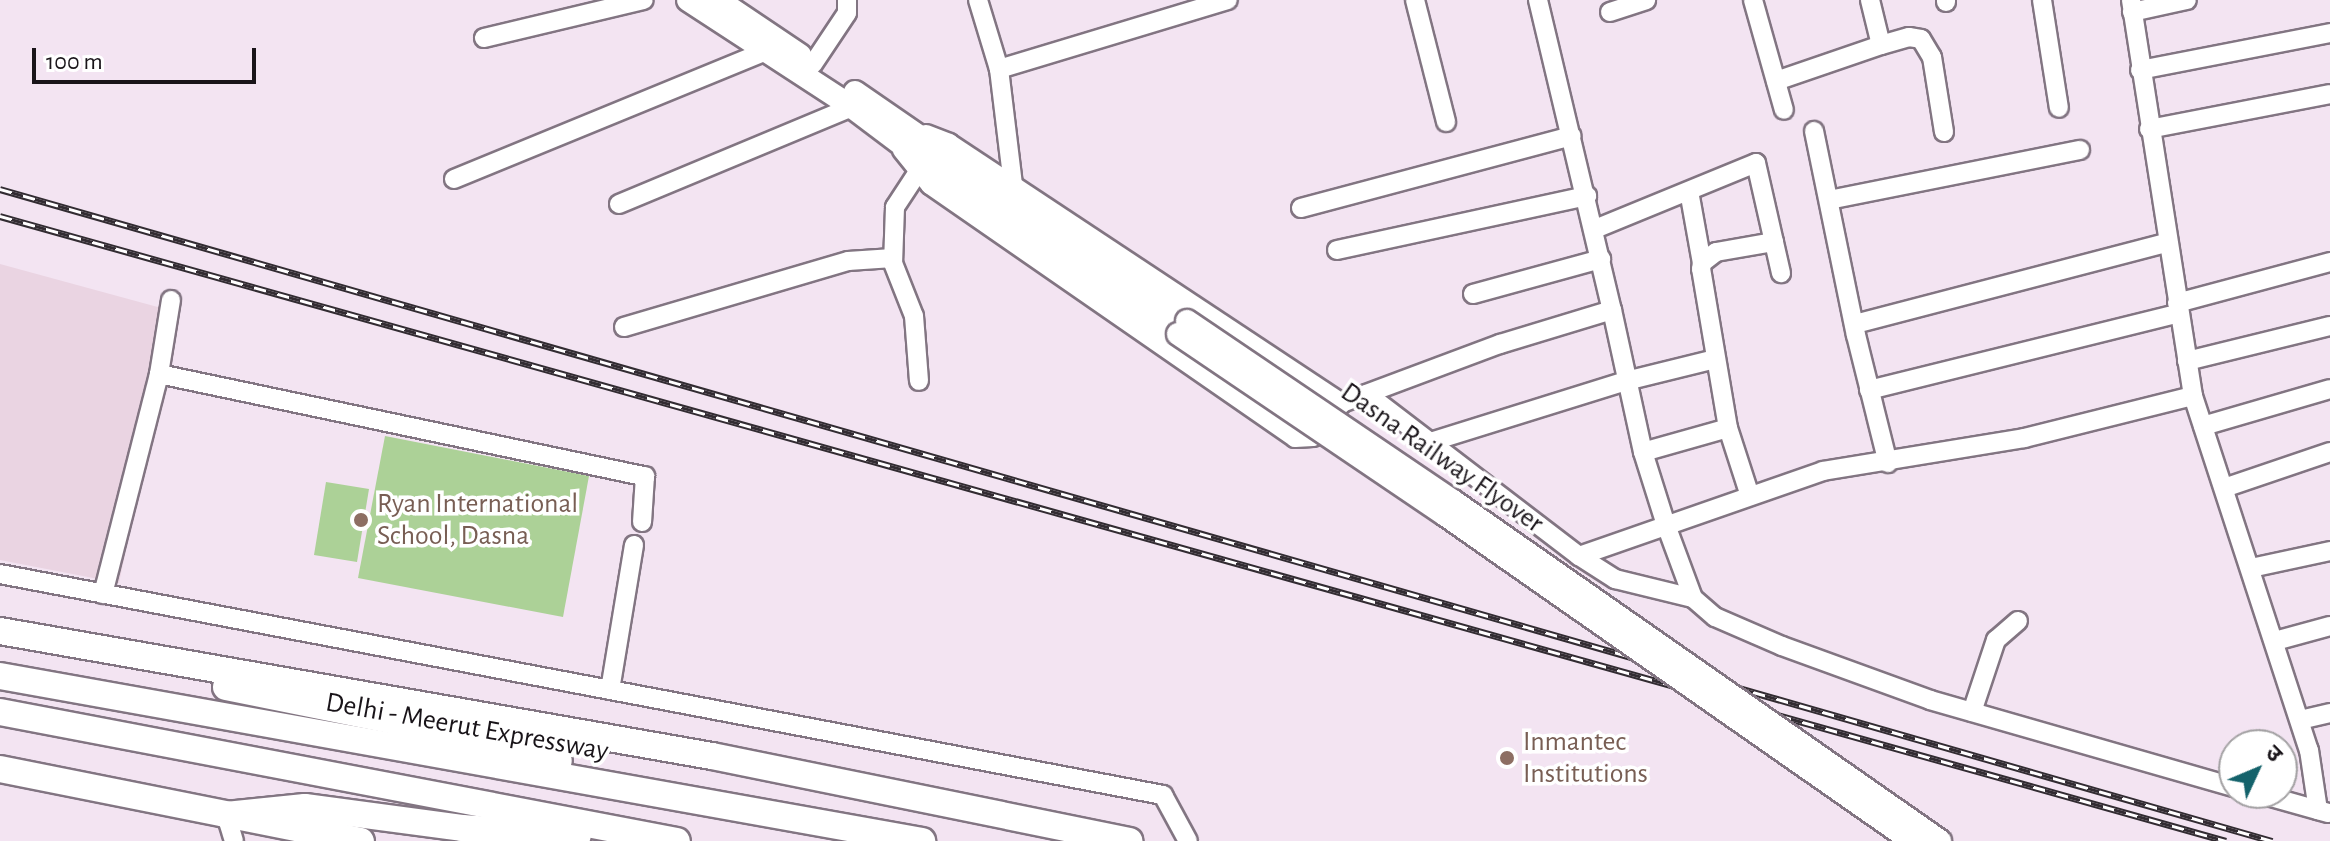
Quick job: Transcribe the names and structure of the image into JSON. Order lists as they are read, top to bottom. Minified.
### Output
{"streets":{"highway":["Delhi - Meerut Expressway"],"main road":["Dasna Railway Flyover"]},"places":["Ryan International School, Dasna","Inmantec Institutions"],"scale_bar":"100 m","north":"top right"}
